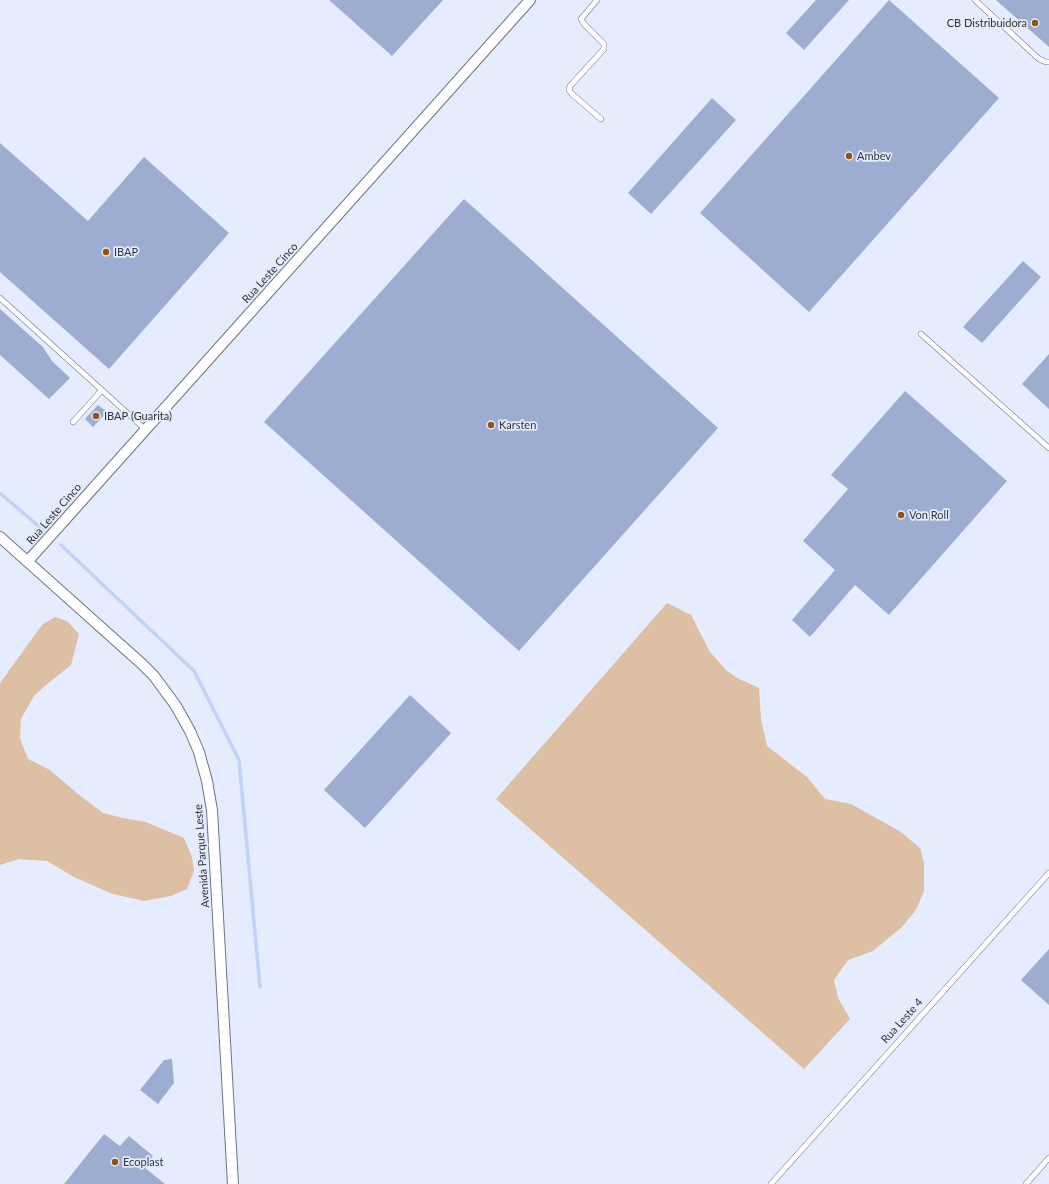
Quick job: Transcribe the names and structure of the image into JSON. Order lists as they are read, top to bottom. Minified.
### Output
{"streets":{"street":["Rua Leste Cinco","Avenida Parque Leste"],"lane":["Rua Leste 4"]},"crossings":[["Rua Leste Cinco","Avenida Parque Leste"]],"places":["CB Distribuidora","Ambev","IBAP","IBAP (Guarita)","Karsten","Von Roll","Ecoplast"]}
